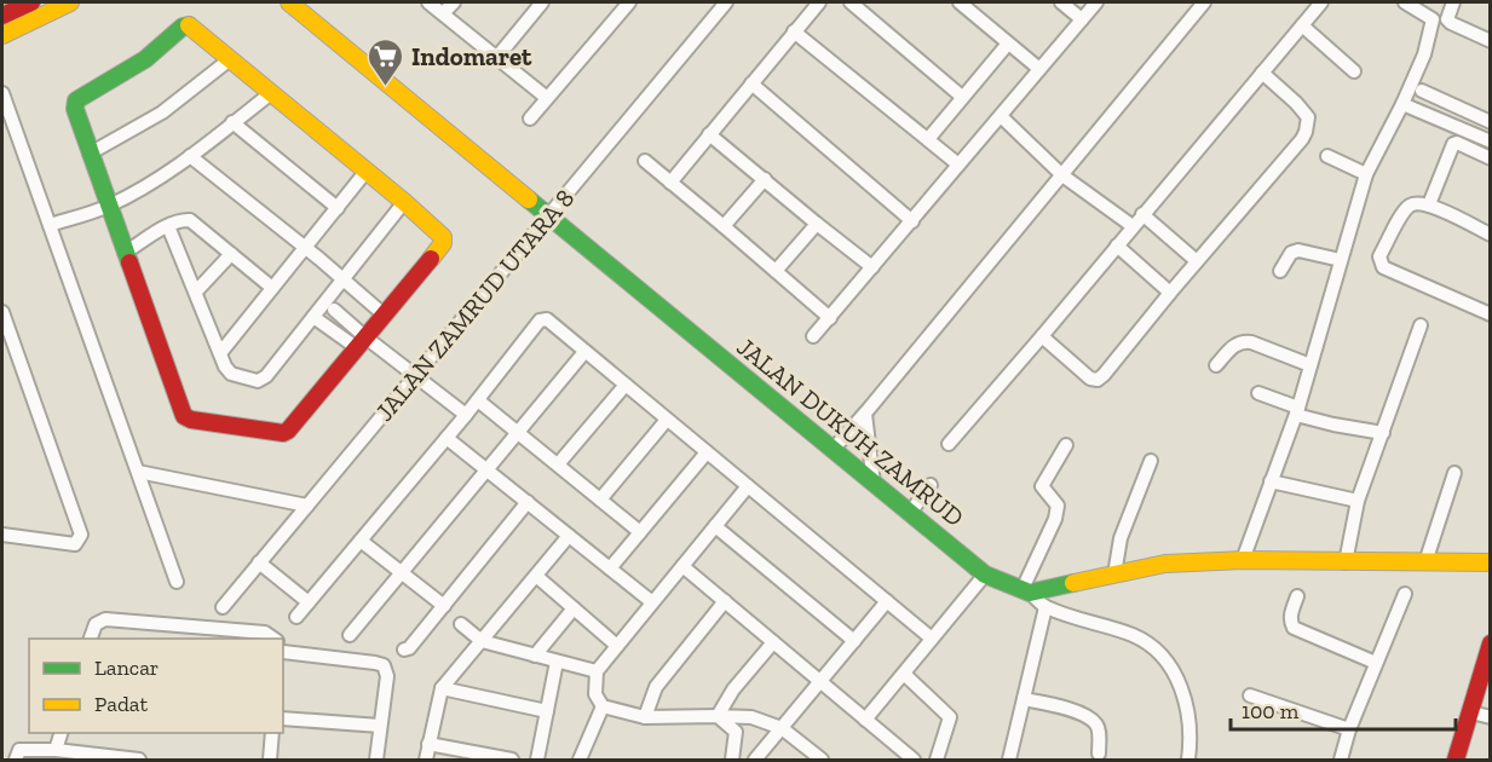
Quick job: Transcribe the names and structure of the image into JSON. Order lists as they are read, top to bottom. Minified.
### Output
{"streets":{"street":["JALAN ZAMRUD UTARA 8","JALAN DUKUH ZAMRUD"]},"crossings":[["JALAN ZAMRUD UTARA 8","JALAN DUKUH ZAMRUD"]],"places":{"supermarket":["Indomaret"]},"legend":["Lancar","Padat"],"scale_bar":"100 m"}
